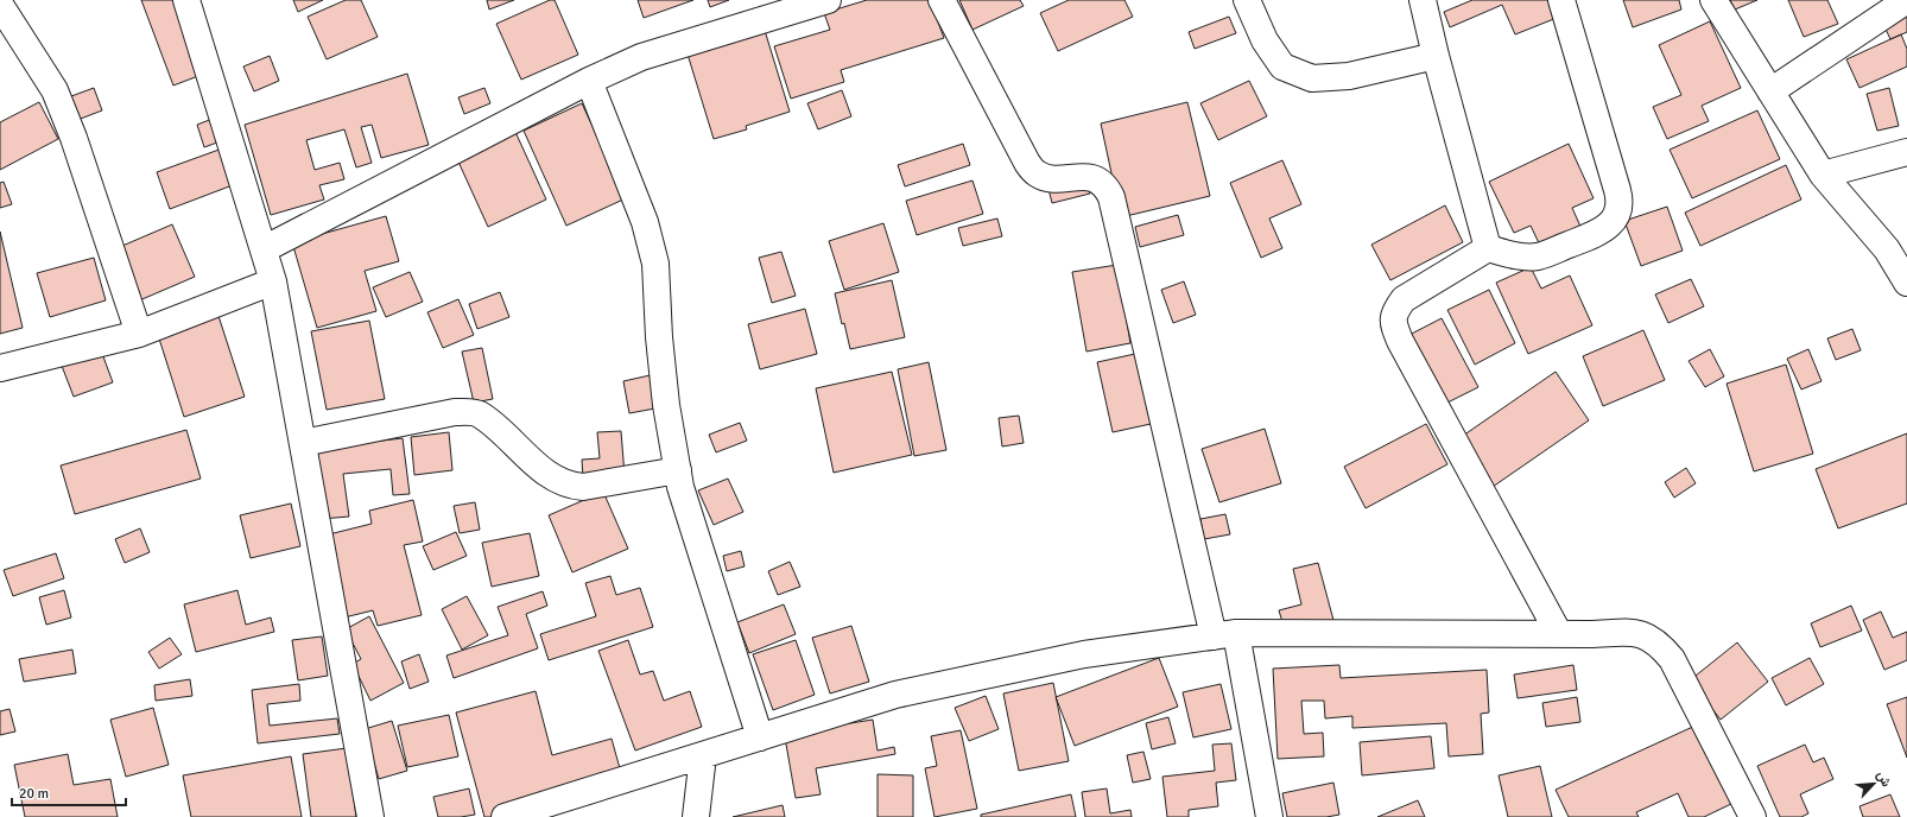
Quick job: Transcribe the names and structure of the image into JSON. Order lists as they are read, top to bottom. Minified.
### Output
{"scale_bar":"20 m","north":"top right"}
